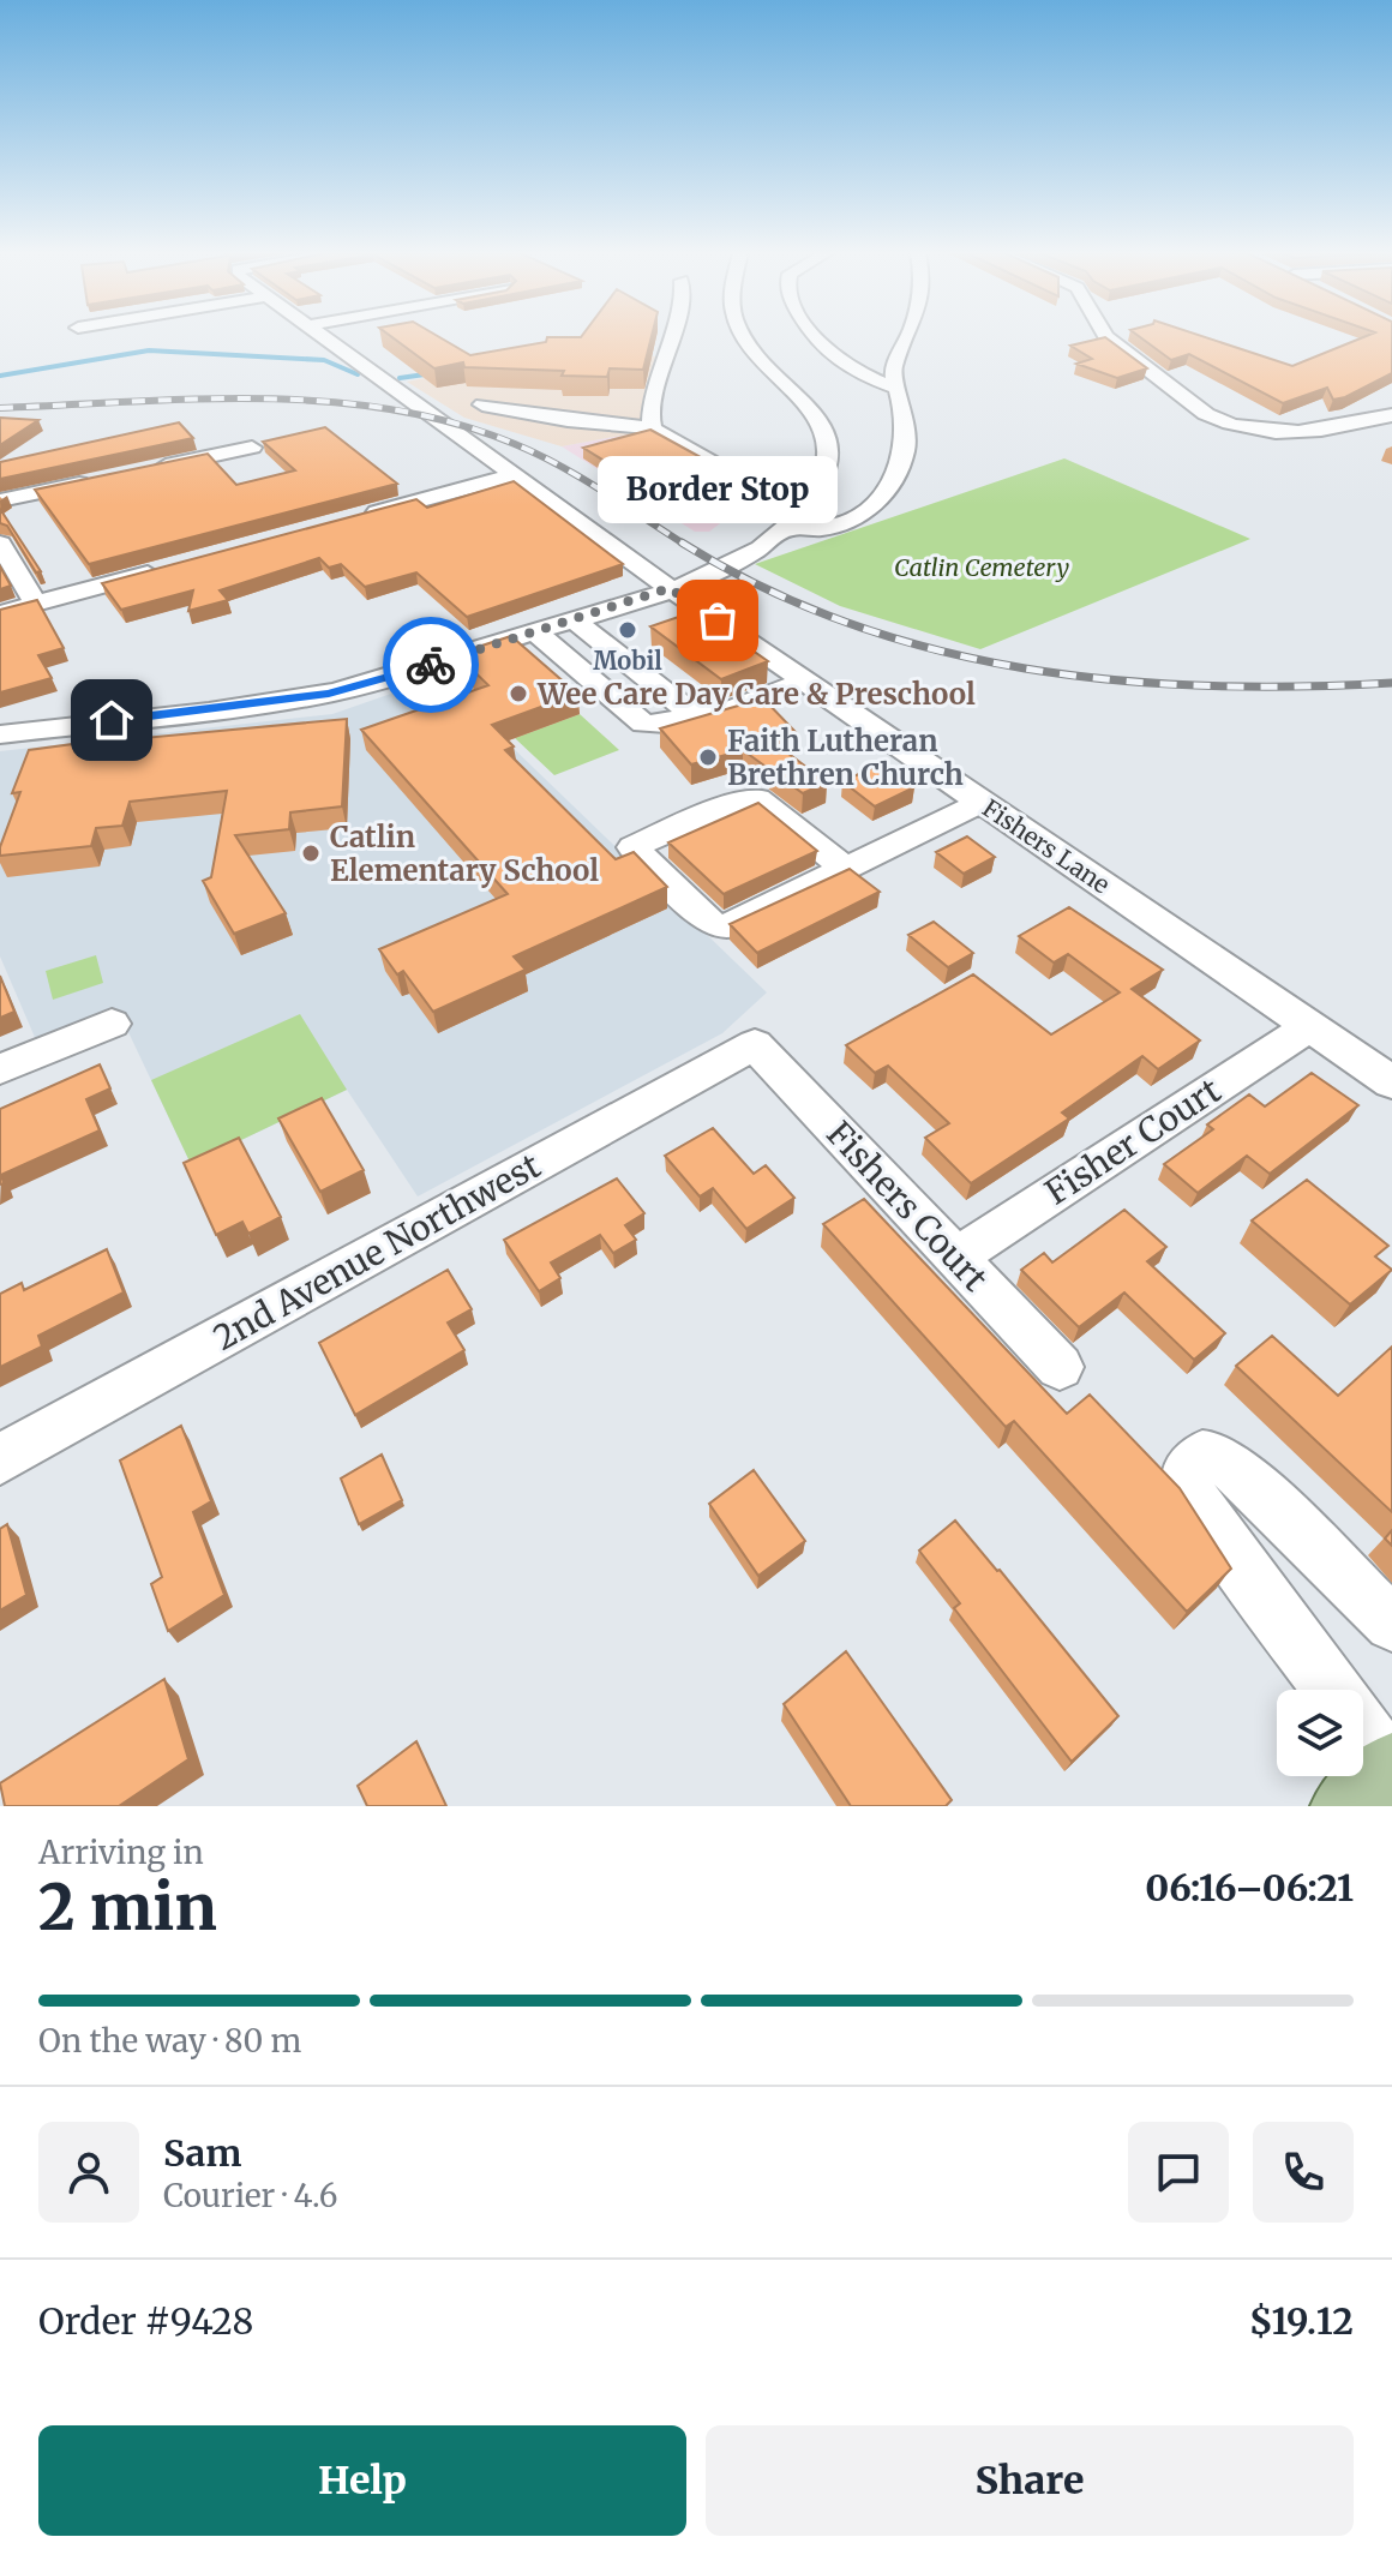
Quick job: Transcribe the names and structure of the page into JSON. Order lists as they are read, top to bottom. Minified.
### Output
{"streets":{"street":["Fishers Lane","Fisher Court","Fishers Court","2nd Avenue Northwest"]},"crossings":[["Fishers Lane","Fisher Court"],["Fisher Court","Fishers Court"],["Fishers Court","2nd Avenue Northwest"]],"parks":["Catlin Cemetery"],"places":["Border Stop","Mobil","Wee Care Day Care & Preschool","Faith Lutheran Brethren Church","Catlin Elementary School"],"page":{"bubble":"Border Stop","heading":["2 min","Arriving in","06:16–06:21"],"panel":["Sam","Courier · 4.6","Order #9428","$19.12"],"bar":"On the way · 80 m","buttons":["Help","Share"]}}
